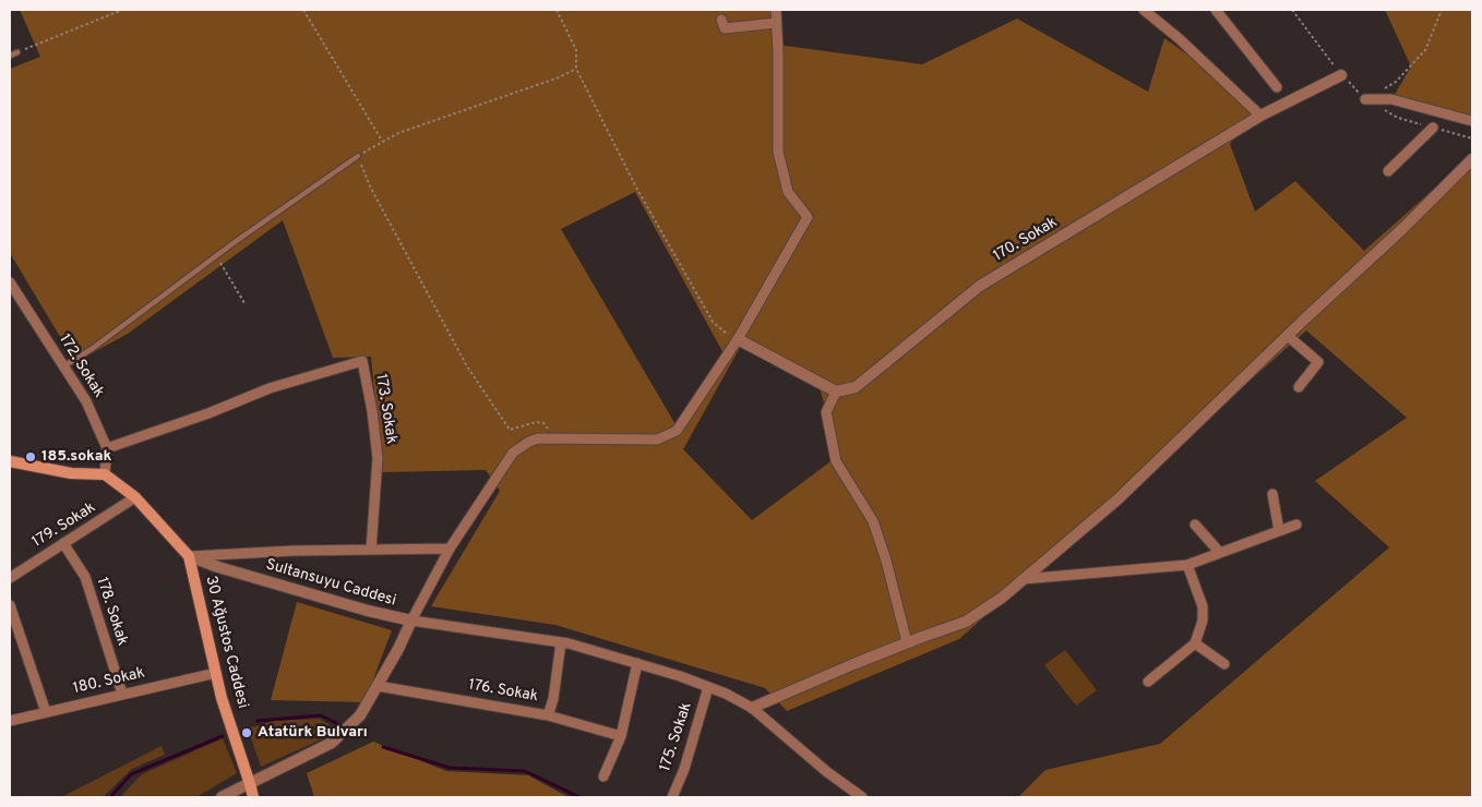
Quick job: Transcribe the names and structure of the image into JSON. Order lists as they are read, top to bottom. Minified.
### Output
{"streets":{"main road":["Sultansuyu Caddesi","30 Ağustos Caddesi"],"street":["170. Sokak","172. Sokak","173. Sokak","179. Sokak","178. Sokak","180. Sokak","176. Sokak","175. Sokak"]},"crossings":[["172. Sokak","173. Sokak"],["172. Sokak","Sultansuyu Caddesi"],["179. Sokak","Sultansuyu Caddesi"],["179. Sokak","178. Sokak"],["Sultansuyu Caddesi","30 Ağustos Caddesi"],["Sultansuyu Caddesi","176. Sokak"],["178. Sokak","180. Sokak"],["30 Ağustos Caddesi","180. Sokak"]],"places":["185.sokak","Atatürk Bulvarı"]}
